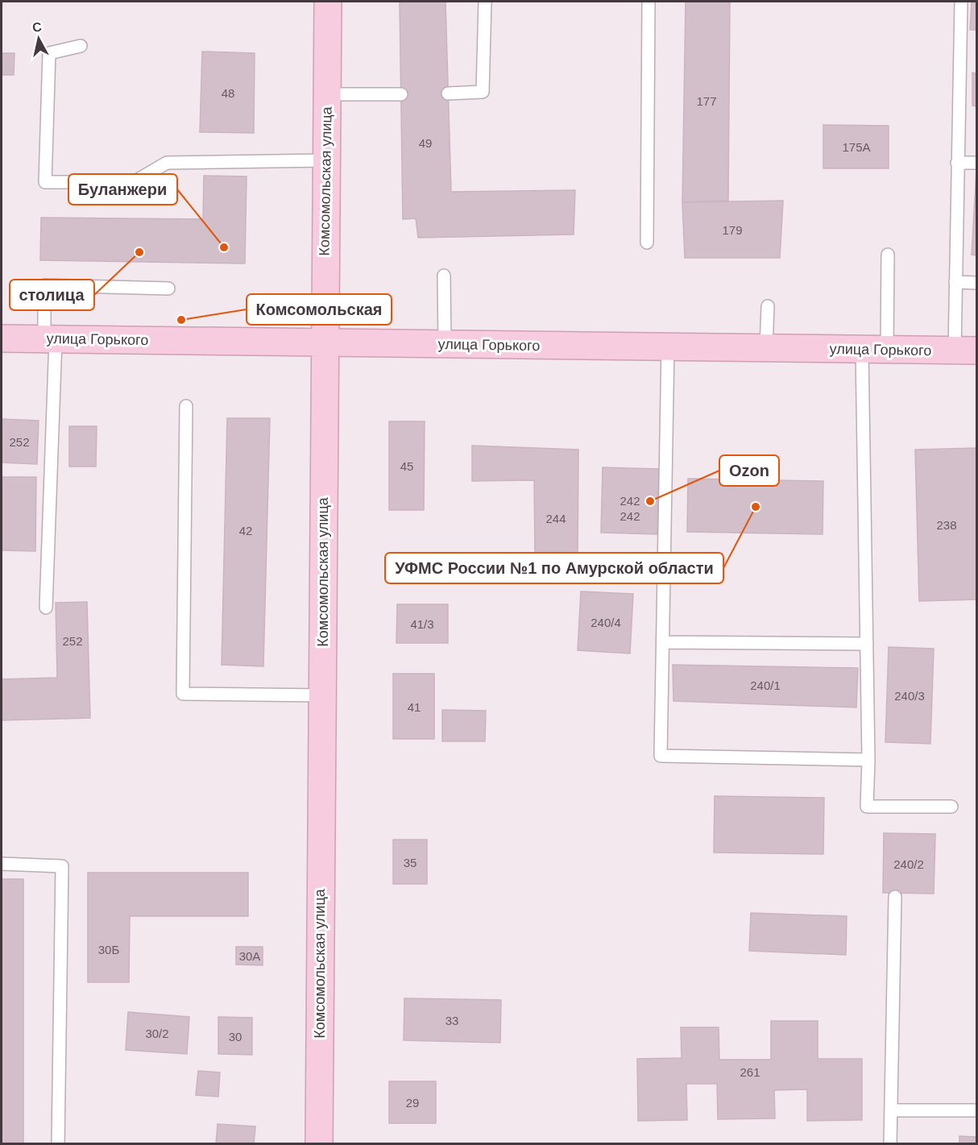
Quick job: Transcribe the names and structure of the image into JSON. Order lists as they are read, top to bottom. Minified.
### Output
{"streets":{"street":["Комсомольская улица","улица Горького"]},"crossings":[["Комсомольская улица","улица Горького"]],"places":["Буланжери","столица","Комсомольская","Ozon","УФМС России №1 по Амурской области"],"house_numbers":["48","177","49","175А","179","252","45","242","242","244","238","42","240/4","41/3","252","240/1","240/3","41","35","240/2","30Б","30А","33","30/2","30","261","29"],"north":"top"}
